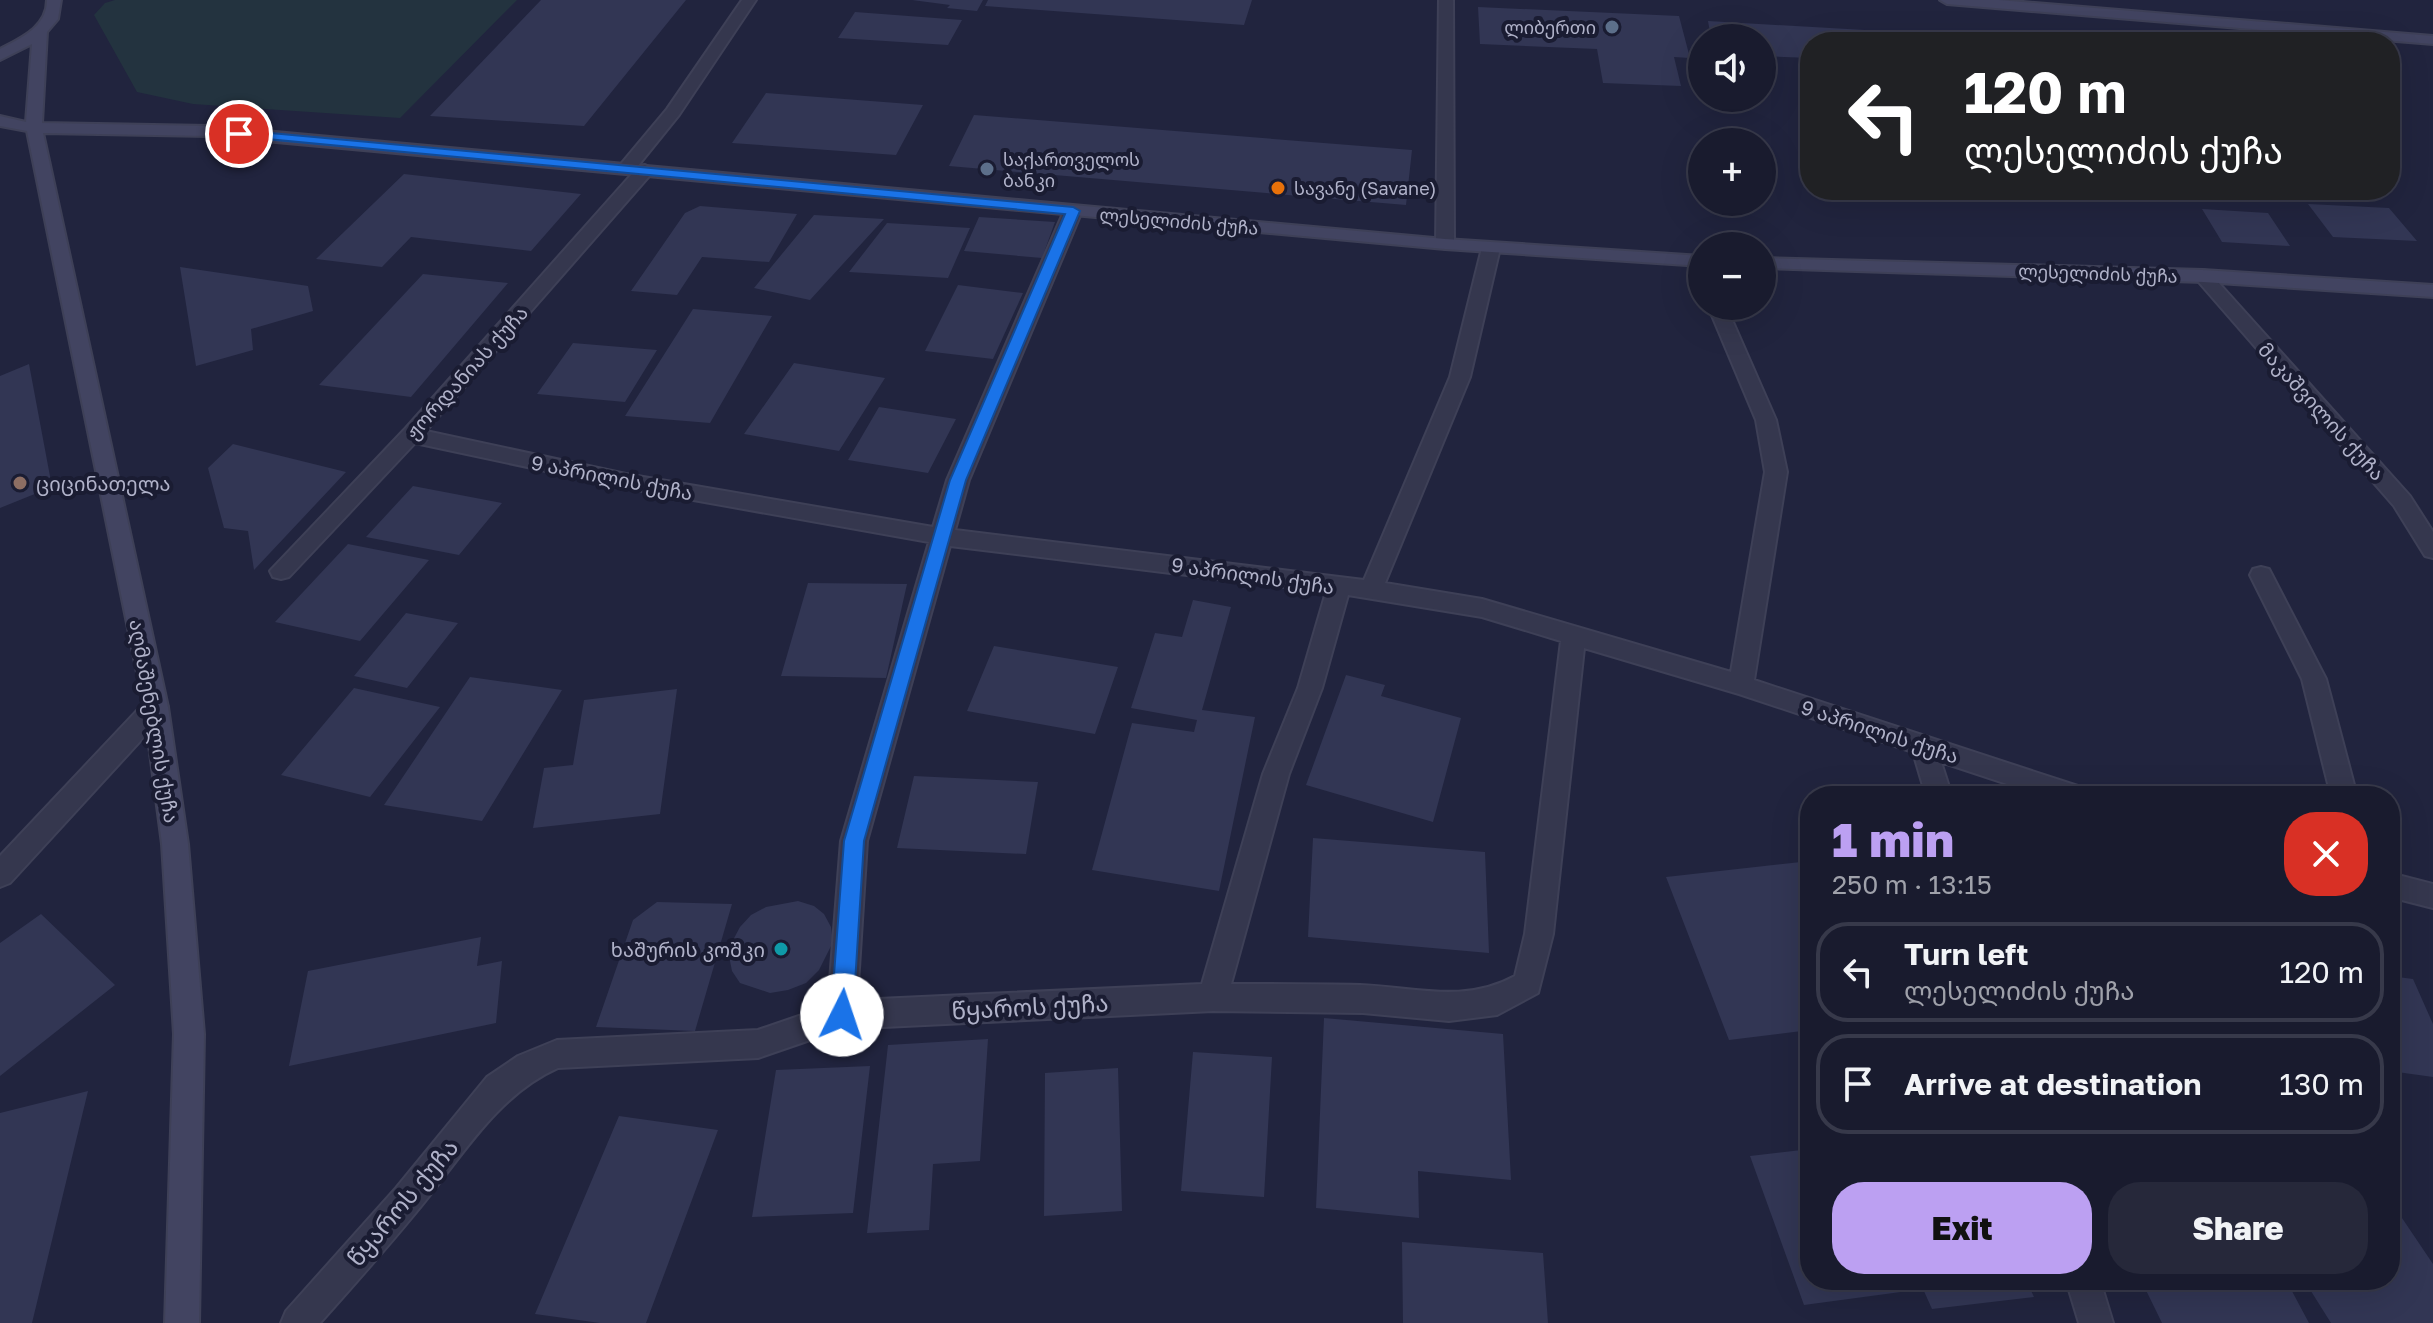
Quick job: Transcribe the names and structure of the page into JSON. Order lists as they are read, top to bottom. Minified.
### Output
{"streets":{"street":["ლესელიძის ქუჩა","ჟორდანიას ქუჩა","მაკაშვილის ქუჩა","9 აპრილის ქუჩა","აღმაშენებლის ქუჩა","წყაროს ქუჩა"]},"crossings":[["ლესელიძის ქუჩა","ჟორდანიას ქუჩა"],["ლესელიძის ქუჩა","მაკაშვილის ქუჩა"],["ლესელიძის ქუჩა","აღმაშენებლის ქუჩა"],["ჟორდანიას ქუჩა","9 აპრილის ქუჩა"],["9 აპრილის ქუჩა","წყაროს ქუჩა"]],"places":["ლიბერთი","საქართველოს ბანკი","სავანე (Savane)","ციცინათელა","ხაშურის კოშკი"],"page":{"map_buttons":["+","−"],"turn":["120 m","ლესელიძის ქუჩა"],"heading":["1 min","250 m · 13:15"],"list":[{"name":"Turn left","note":"ლესელიძის ქუჩა","value":"120 m"},{"name":"Arrive at destination","value":"130 m"}],"buttons":["Exit","Share"]}}
